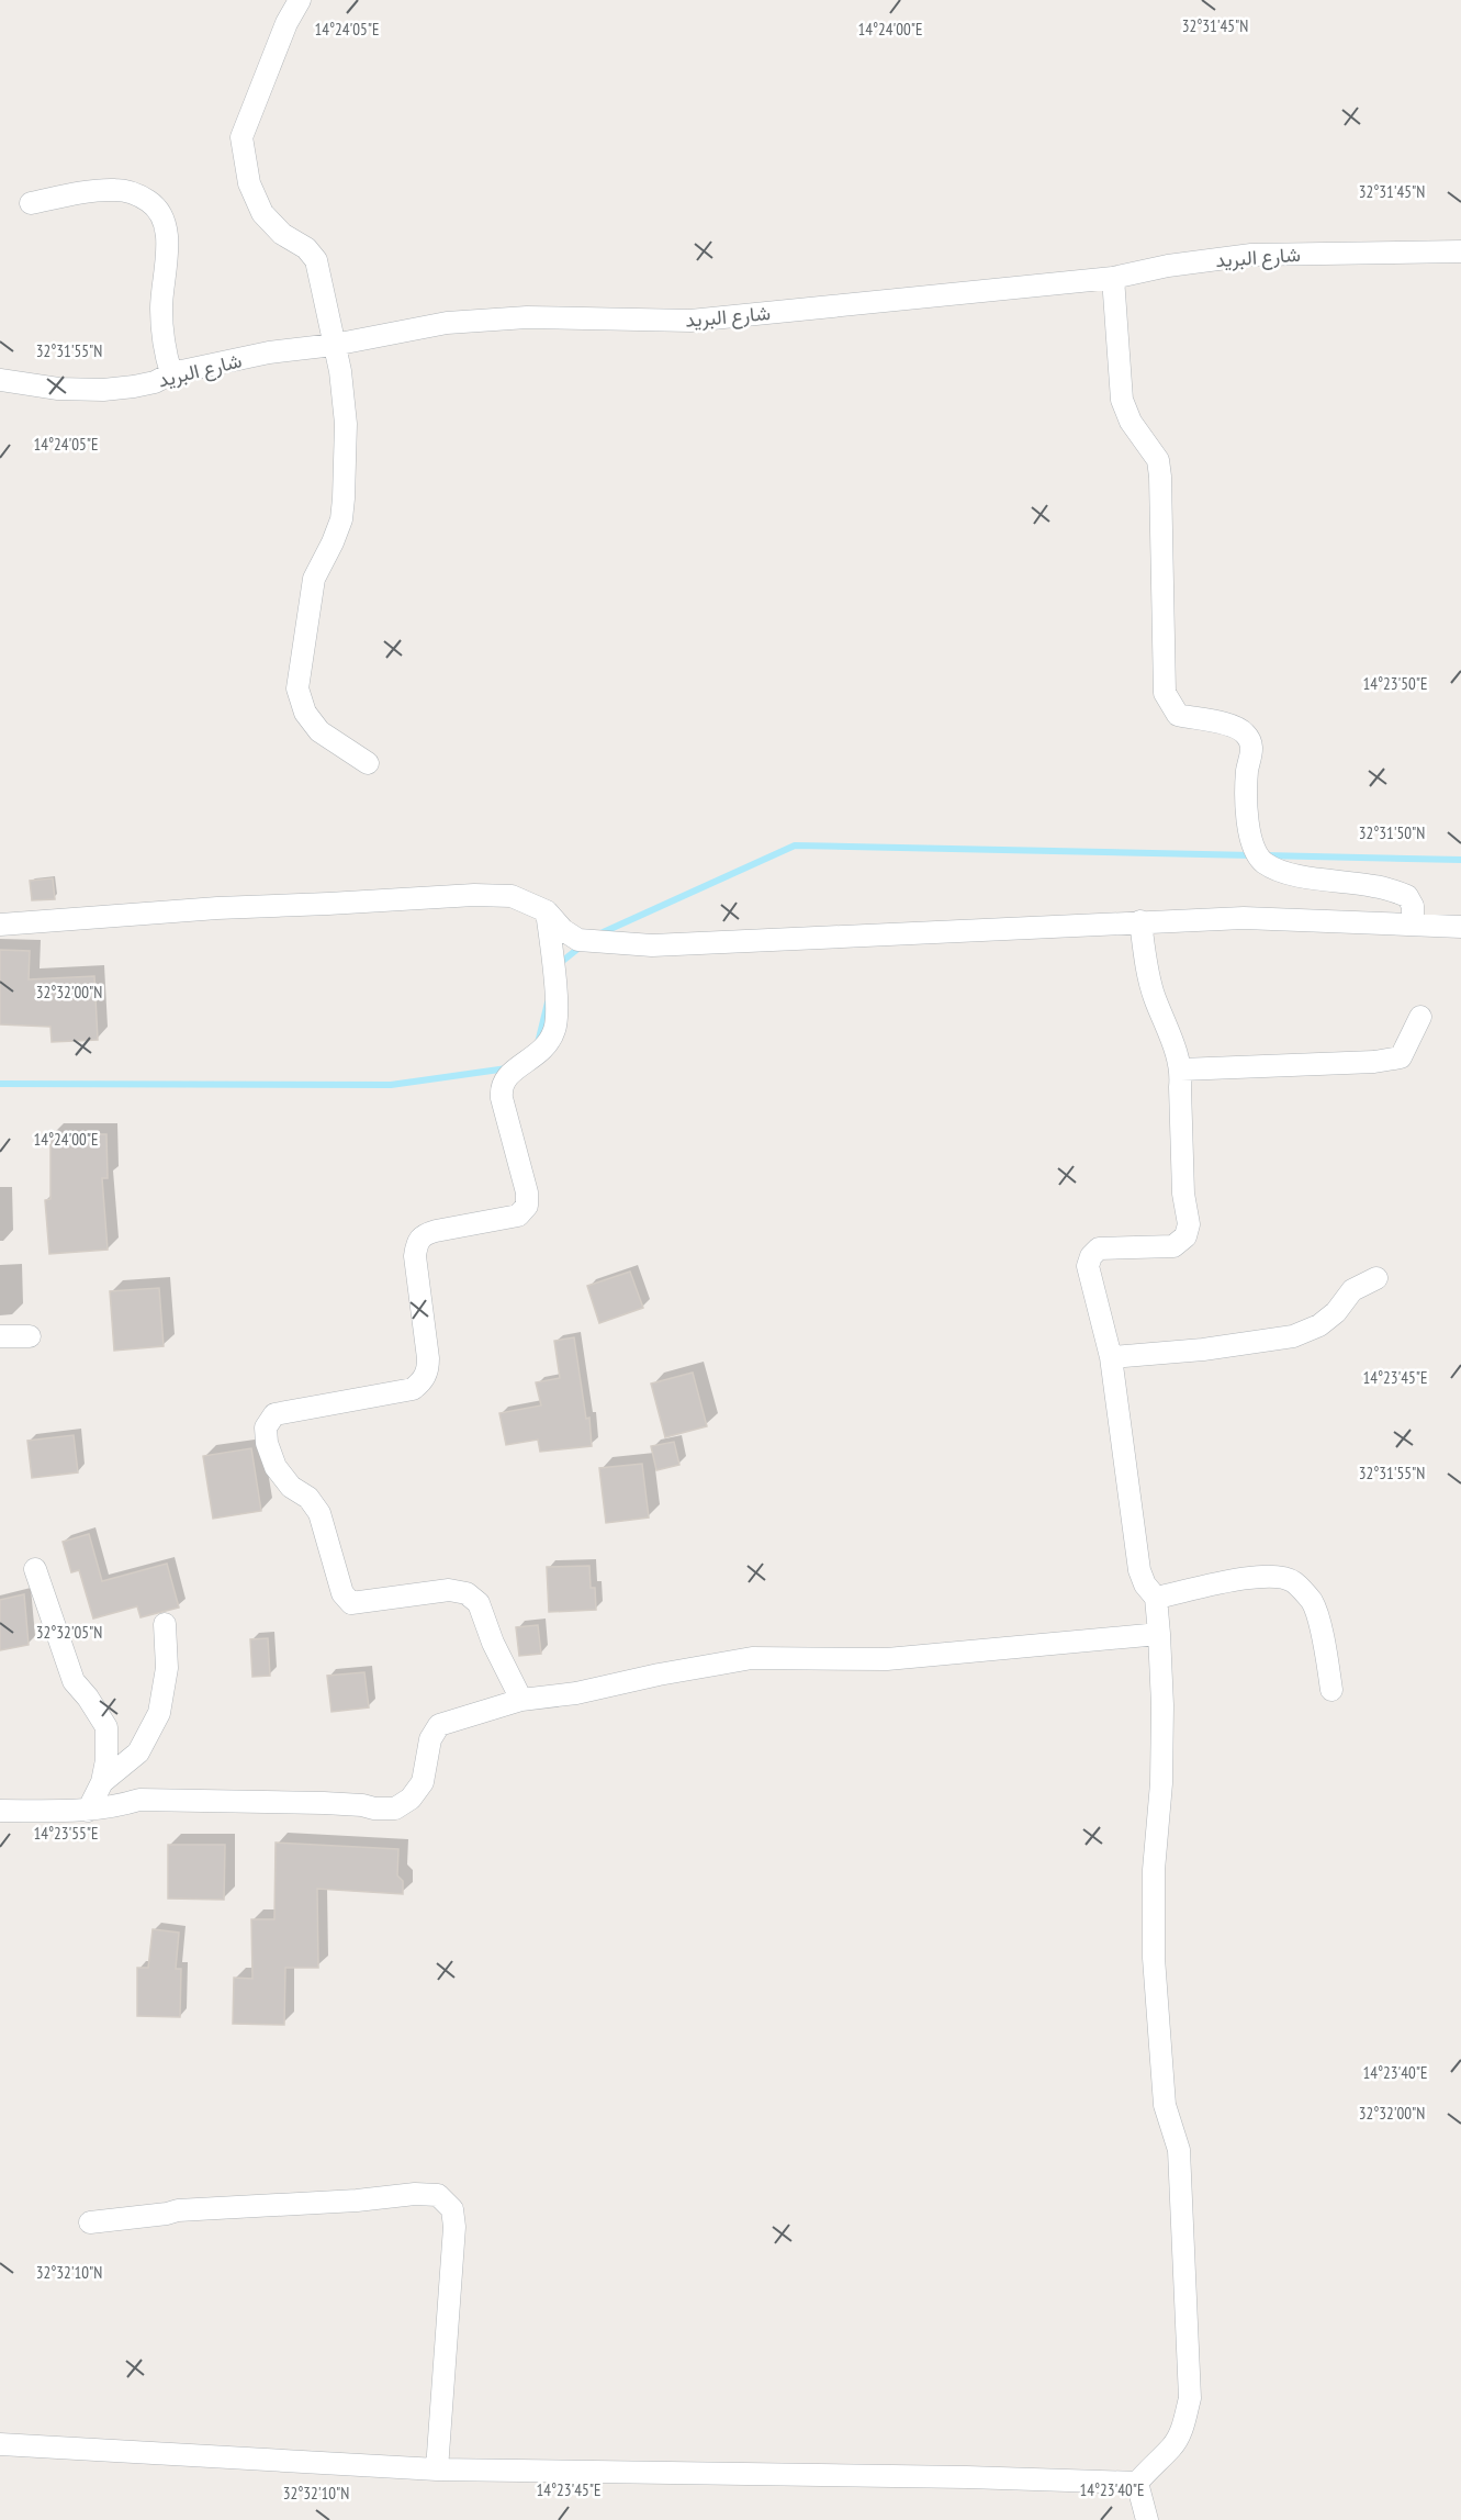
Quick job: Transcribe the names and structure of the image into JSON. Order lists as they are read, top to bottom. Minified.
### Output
{"streets":{"street":["شارع البريد"]},"coordinates":["32°31'45\"N","14°24'05\"E","14°24'00\"E","32°31'55\"N","14°23'50\"E","32°31'50\"N","32°32'00\"N","14°23'45\"E","32°32'05\"N","14°23'55\"E","14°23'40\"E","32°32'10\"N"]}
